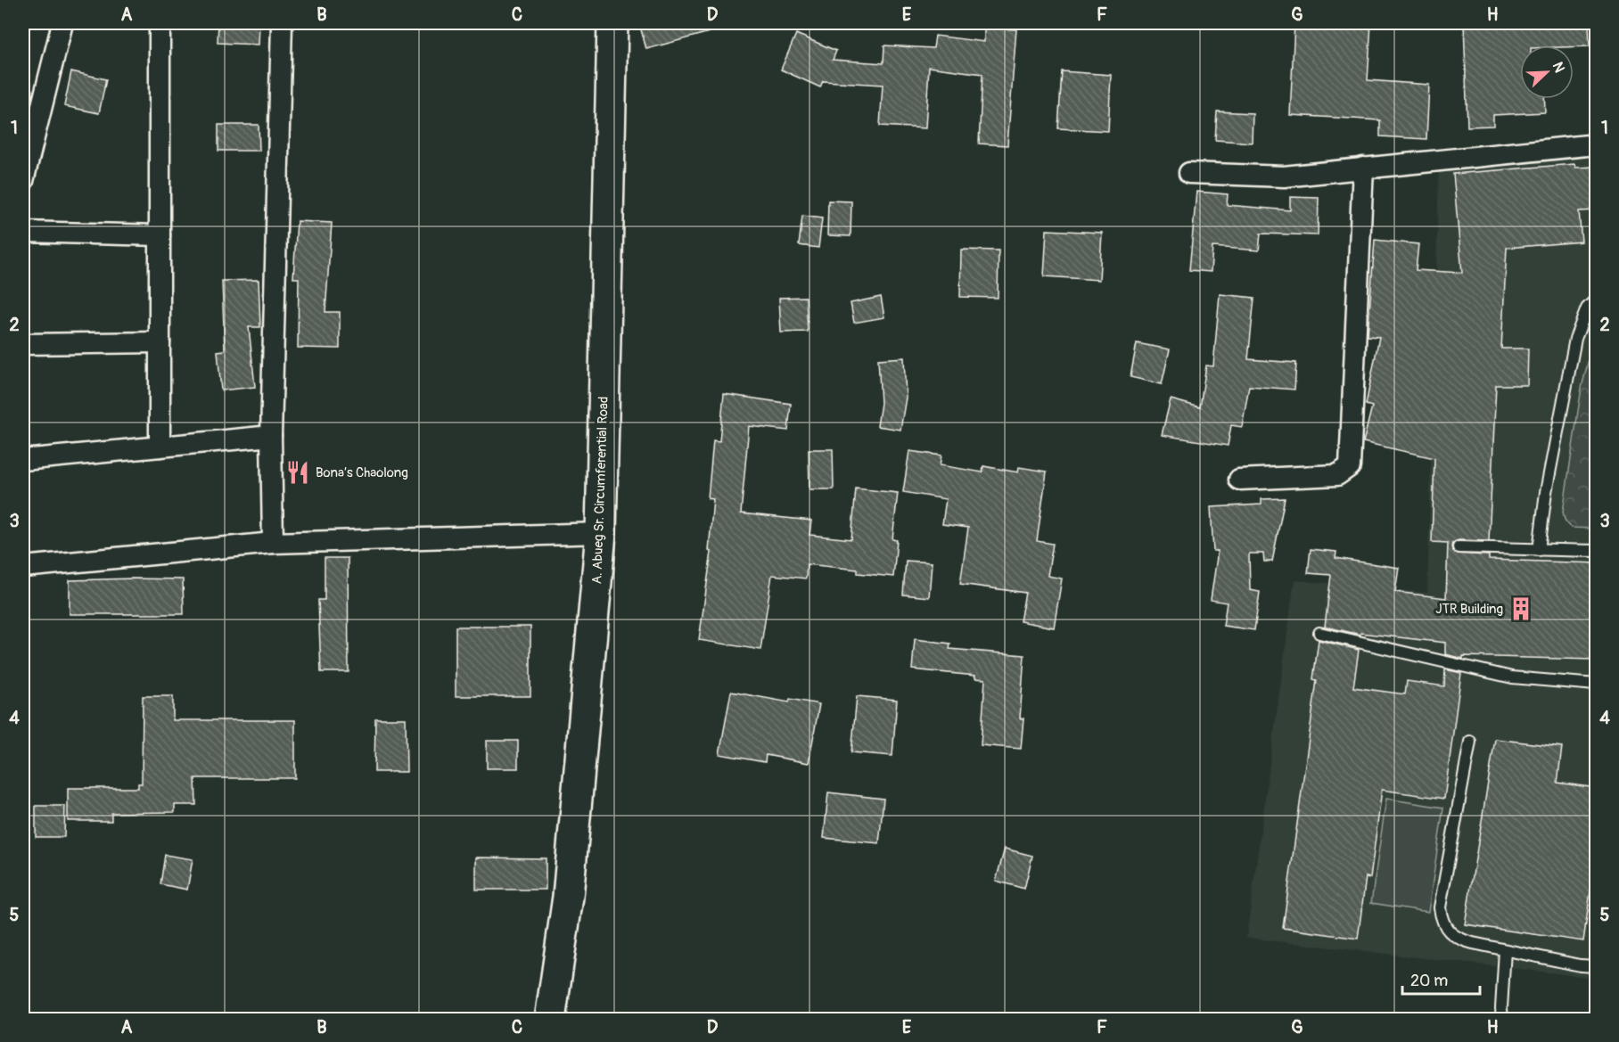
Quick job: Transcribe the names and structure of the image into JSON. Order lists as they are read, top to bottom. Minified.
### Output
{"streets":{"street":["A. Abueg Sr. Circumferential Road"]},"places":{"restaurant":["Bona’s Chaolong"],"building":["JTR Building"]},"scale_bar":"20 m","north":"top right","grid":{"columns":["A","B","C","D","E","F","G","H"],"rows":["1","2","3","4","5"]}}
